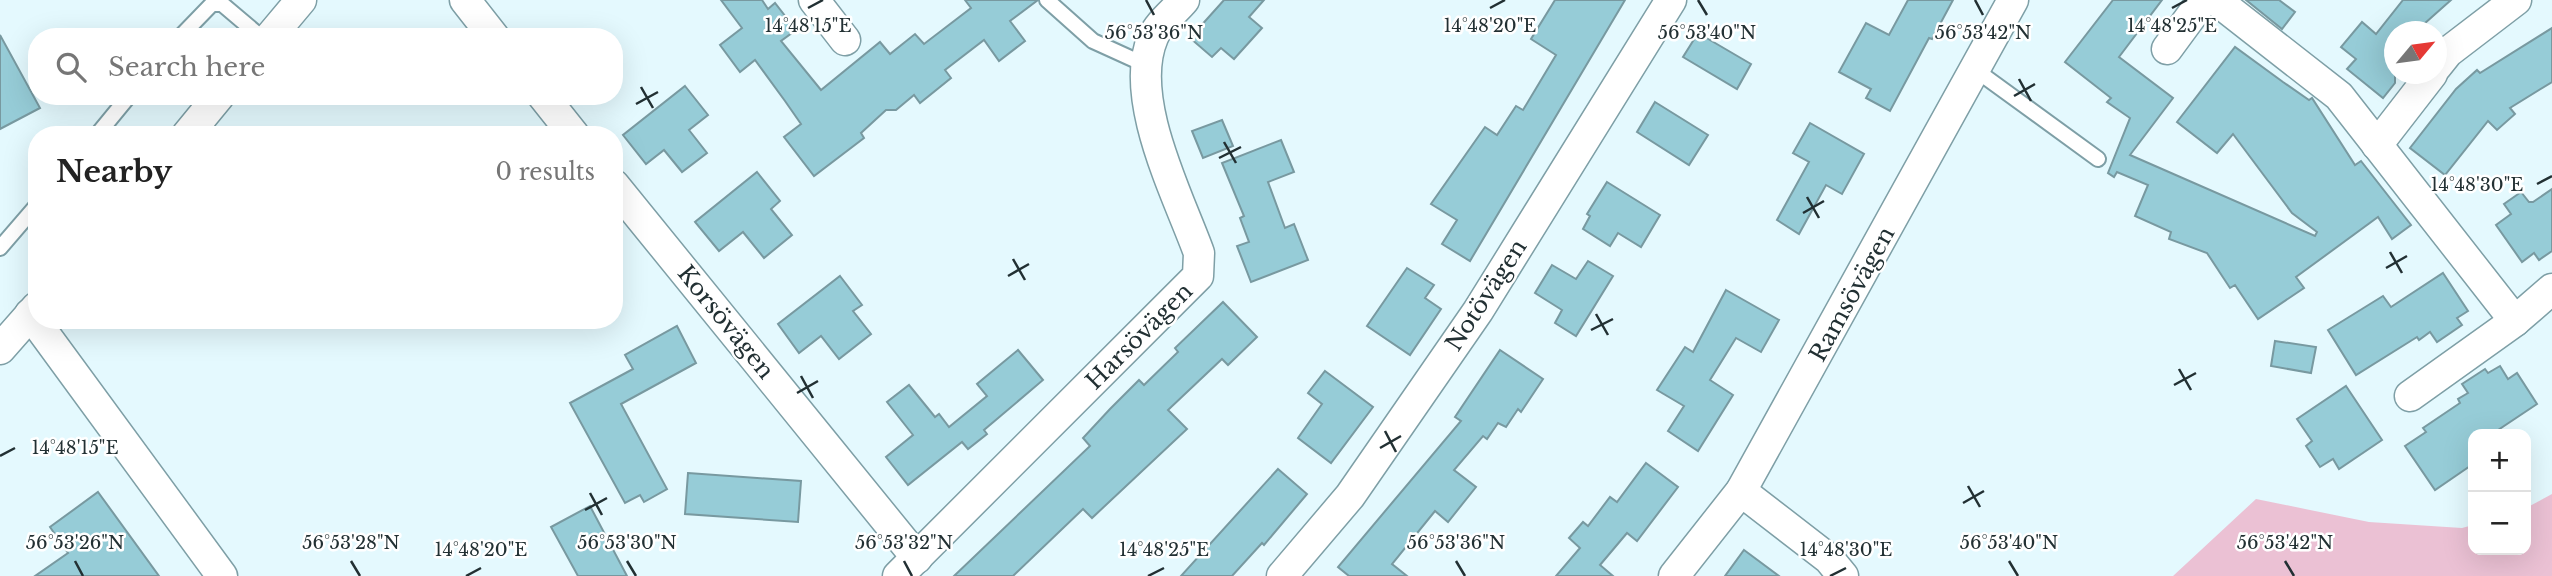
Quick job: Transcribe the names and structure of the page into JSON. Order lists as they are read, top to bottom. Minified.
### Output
{"streets":{"street":["Ramsövägen","Notövägen","Korsövägen","Harsövägen"]},"crossings":[["Korsövägen","Harsövägen"]],"north":"top right","page":{"search":"Search here","heading":["Nearby","0 results"],"map_buttons":["+","−"]},"coordinates":["14°48'15\"E","14°48'20\"E","14°48'25\"E","56°53'36\"N","56°53'40\"N","56°53'42\"N","14°48'30\"E","56°53'26\"N","56°53'28\"N","56°53'30\"N","56°53'32\"N"]}
